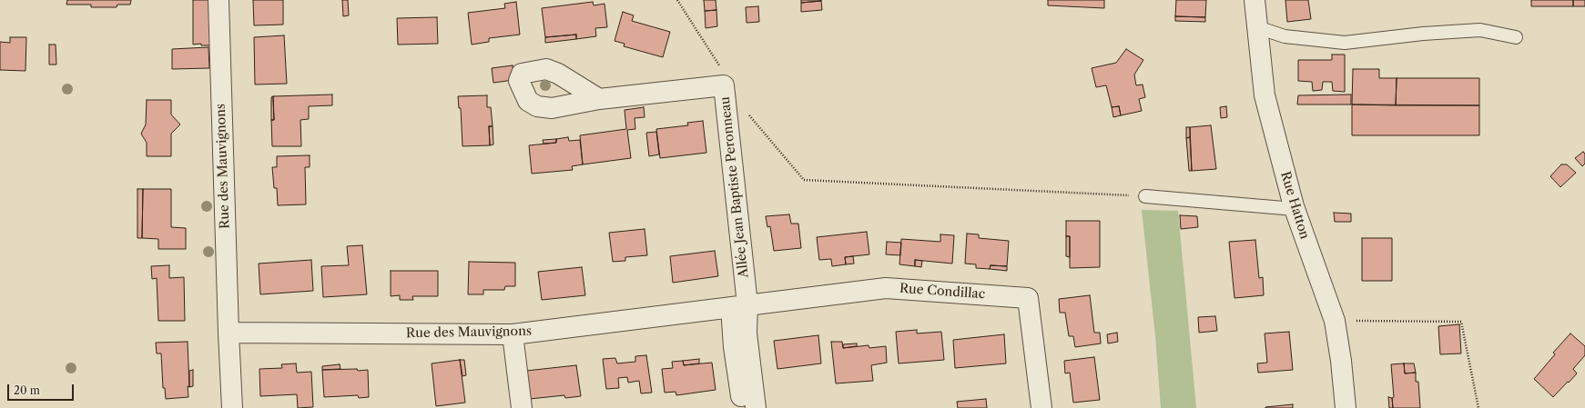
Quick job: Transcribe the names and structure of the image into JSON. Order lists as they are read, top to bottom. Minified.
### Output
{"streets":{"street":["Rue des Mauvignons","Allée Jean Baptiste Peronneau","Rue Hatton","Rue Condillac"]},"crossings":[["Rue des Mauvignons","Allée Jean Baptiste Peronneau"],["Rue des Mauvignons","Rue Condillac"],["Allée Jean Baptiste Peronneau","Rue Condillac"]],"scale_bar":"20 m"}
